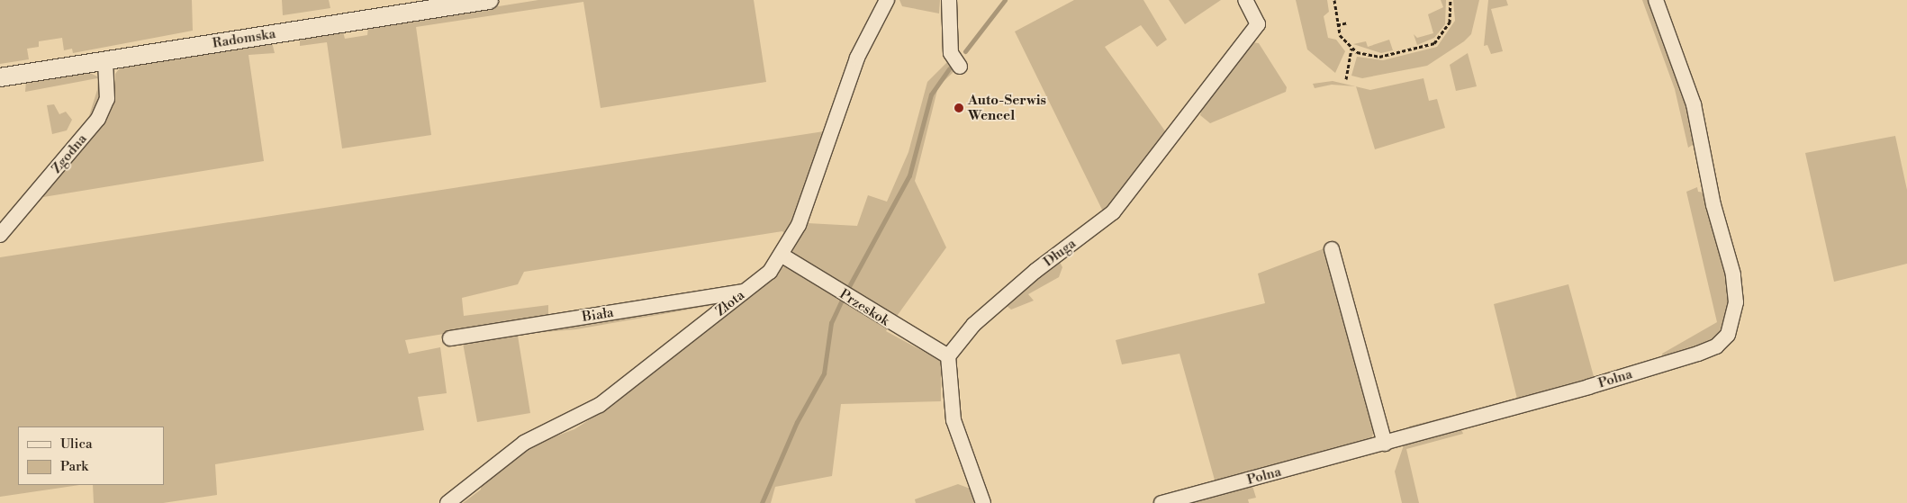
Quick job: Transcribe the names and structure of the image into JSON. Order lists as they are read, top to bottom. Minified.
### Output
{"streets":{"street":["Radomska","Zgodna","Długa","Złota","Przeskok","Biała","Polna"]},"crossings":[["Radomska","Zgodna"],["Długa","Przeskok"],["Złota","Przeskok"],["Złota","Biała"]],"places":["Auto-Serwis Wencel"],"legend":["Ulica","Park"]}
